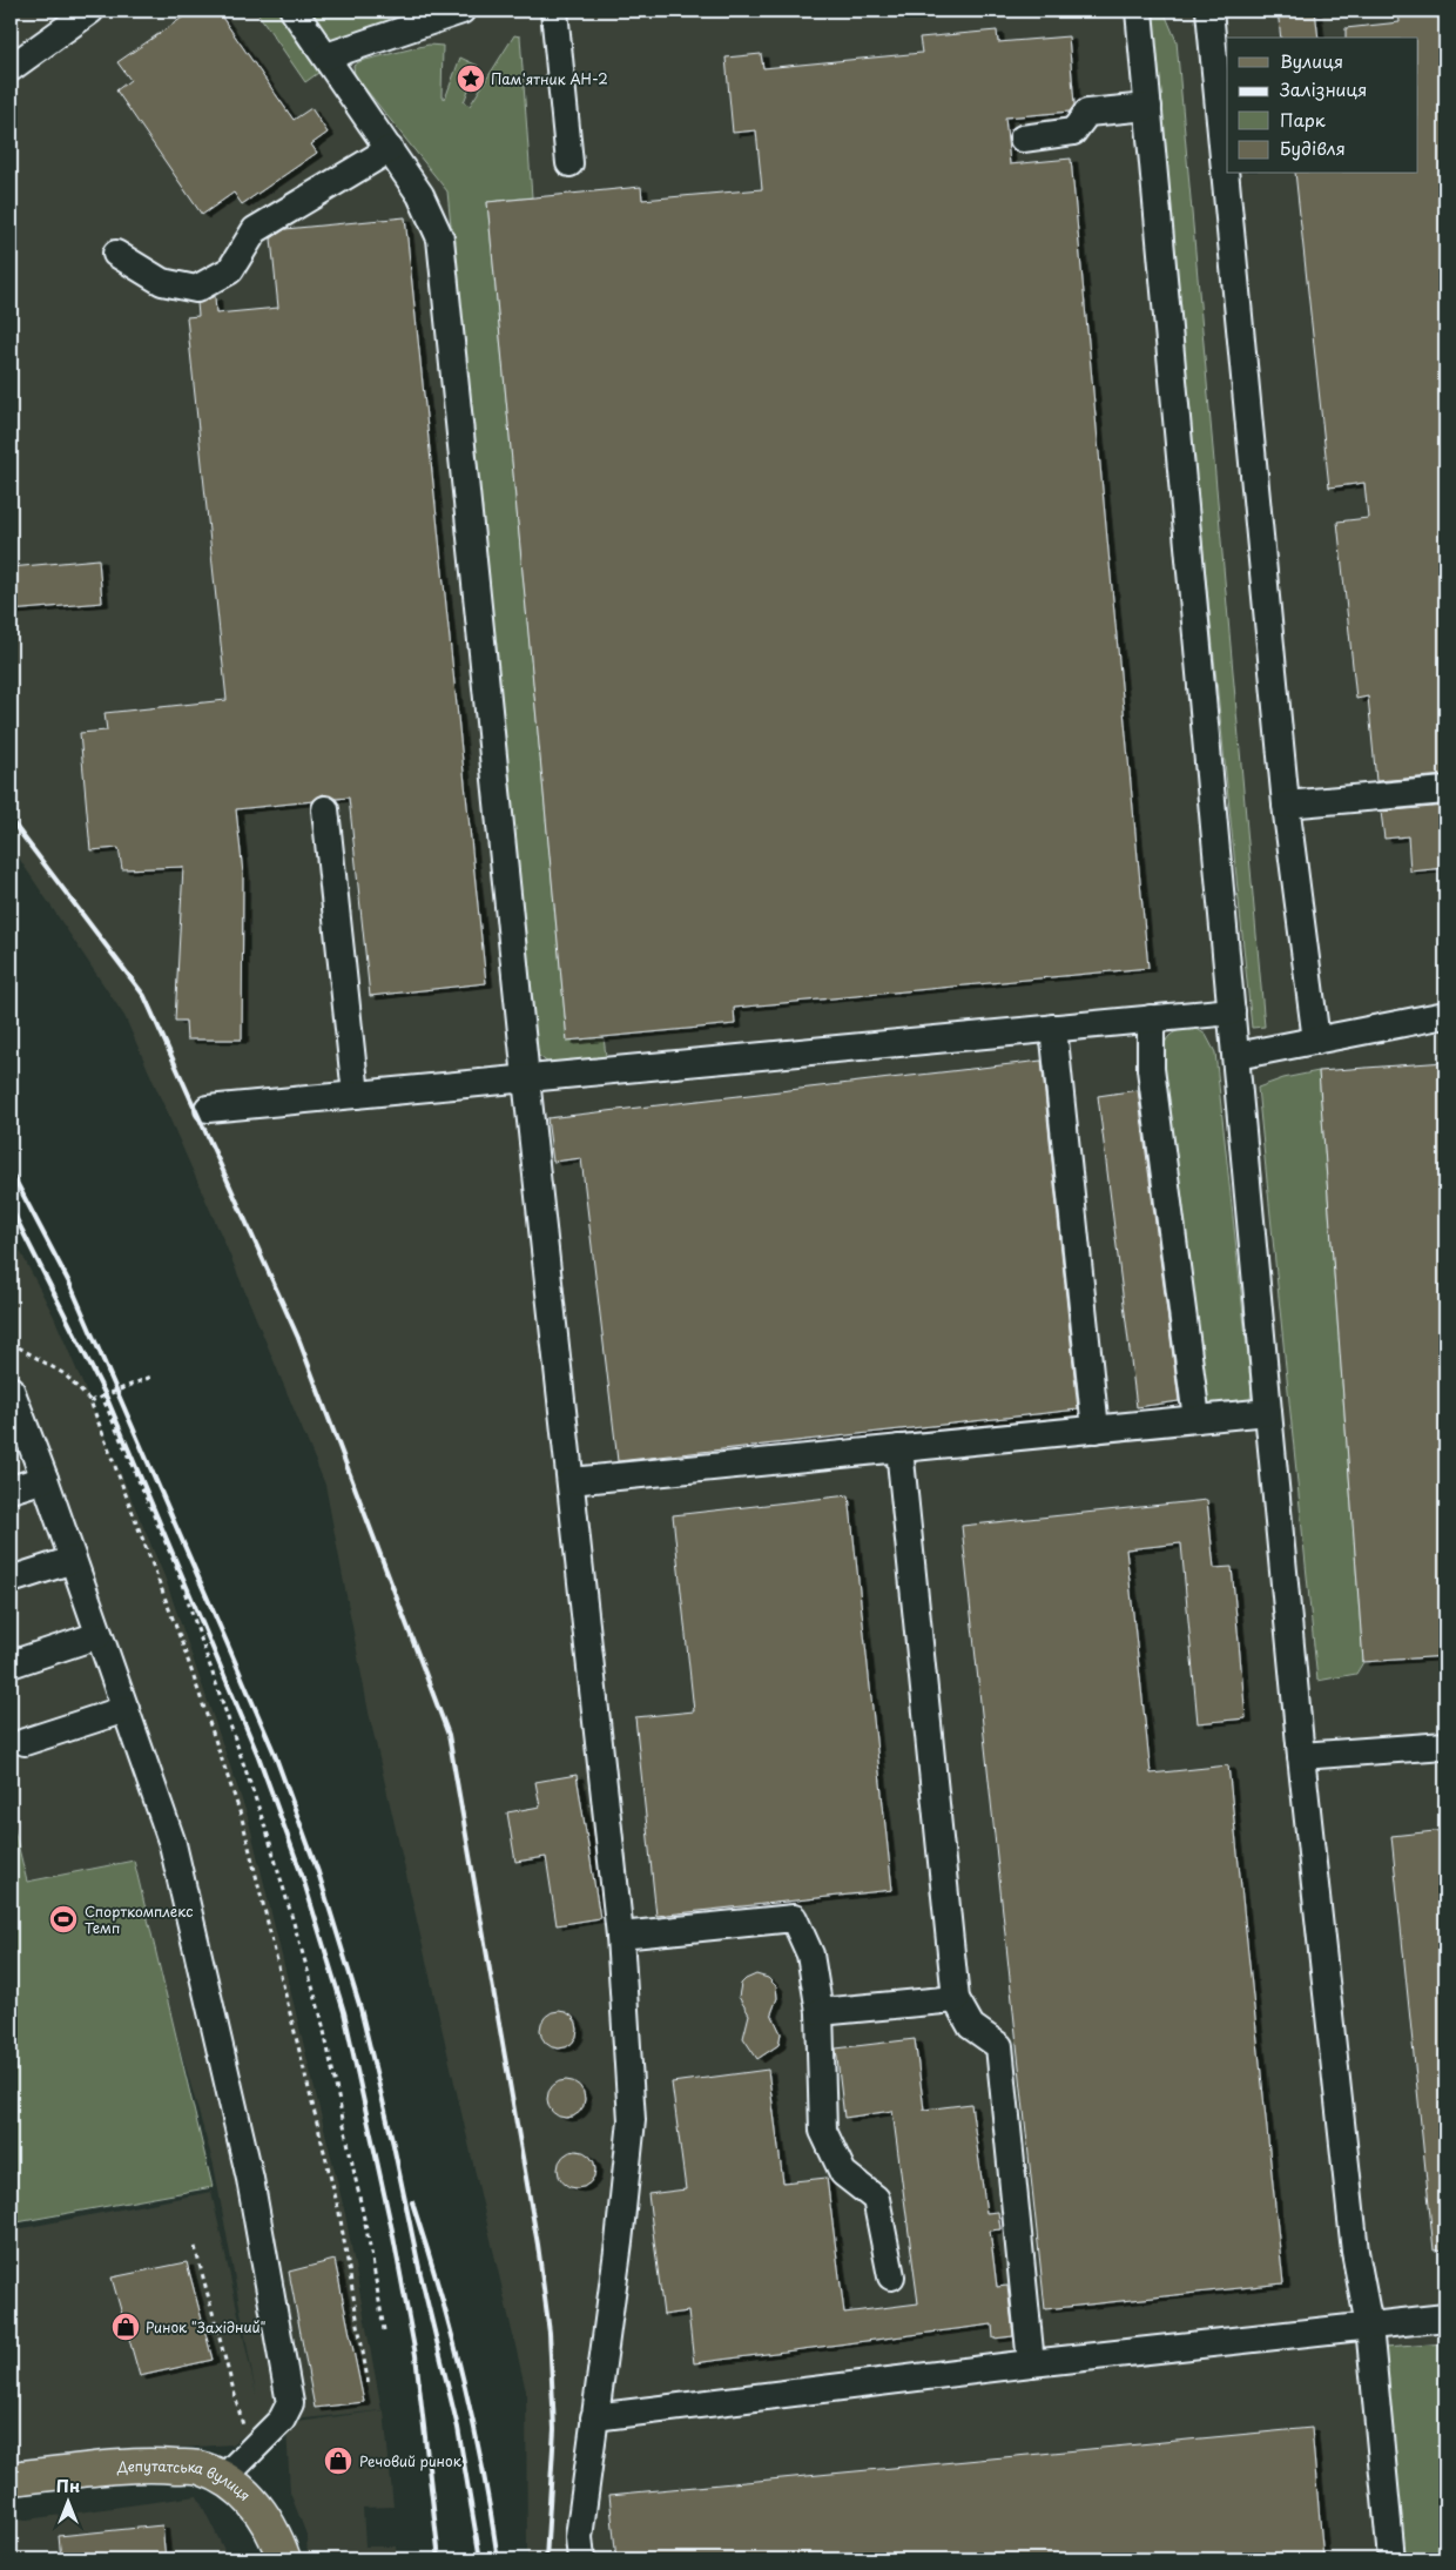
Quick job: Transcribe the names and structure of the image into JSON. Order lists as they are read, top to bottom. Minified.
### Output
{"streets":{"main road":["Депутатська вулиця"]},"places":{"place":["Пам'ятник АН-2"],"sports":["Спорткомплекс Темп"],"shop":["Ринок \"Західний\"","Речовий ринок"]},"legend":["Вулиця","Залізниця","Парк","Будівля"],"north":"top"}
